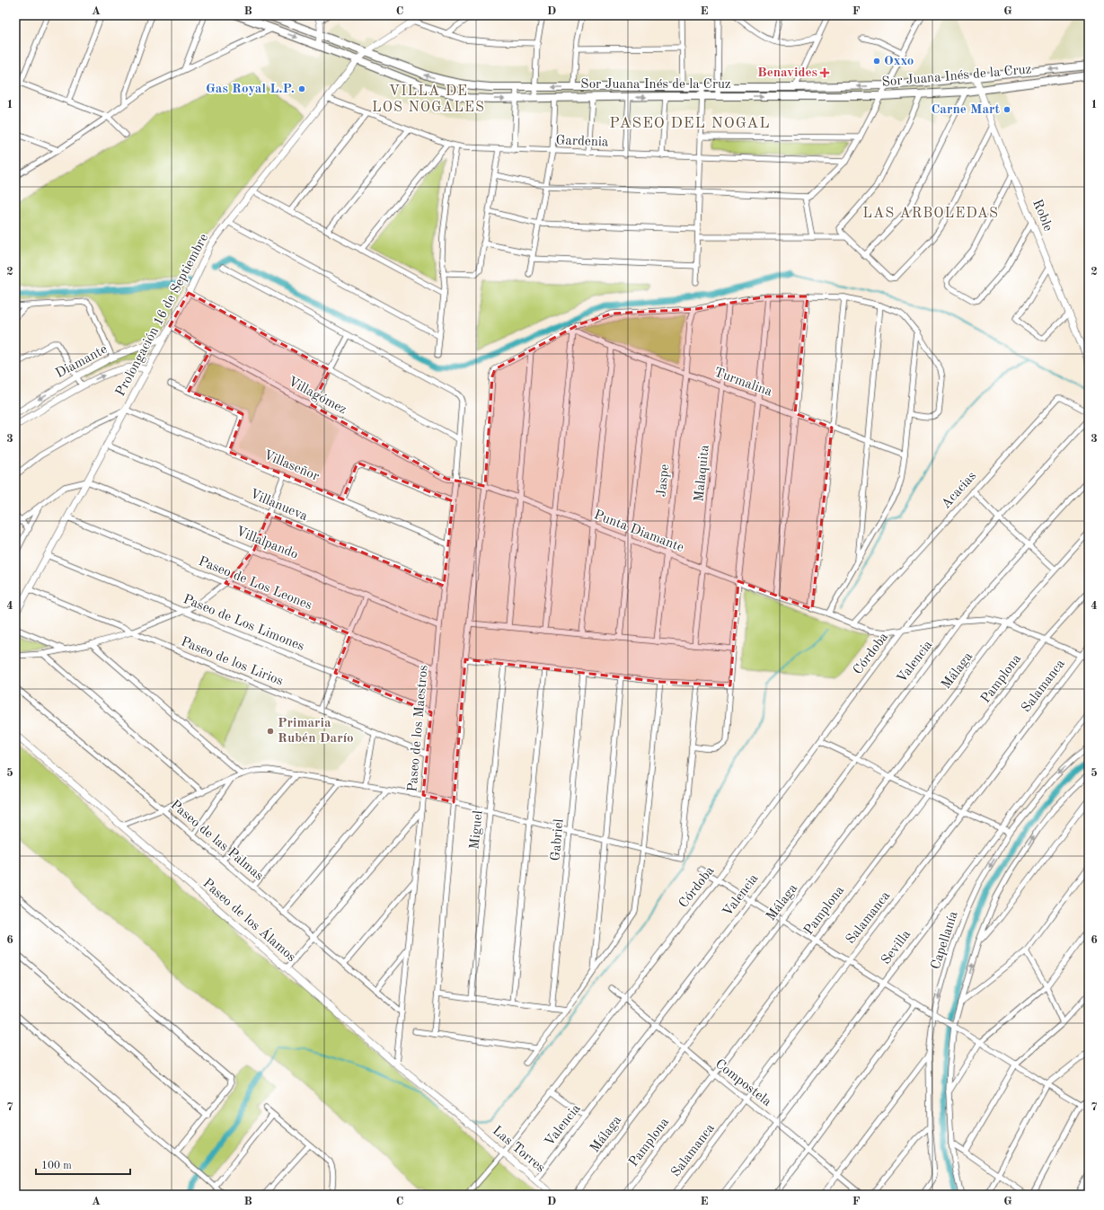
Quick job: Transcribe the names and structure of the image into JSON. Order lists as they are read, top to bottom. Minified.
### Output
{"streets":{"main road":["Sor Juana Inés de la Cruz"],"street":["Gardenia","Roble","Prolongación 16 de Septiembre","Diamante","Turmalina","Villagómez","Villaseñor","Malaquita","Jaspe","Acacias","Villanueva","Punta Diamante","Villalpando","Paseo de Los Leones","Paseo de Los Limones","Córdoba","Paseo de los Lirios","Valencia","Málaga","Pamplona","Salamanca","Paseo de los Maestros","Miguel","Gabriel","Paseo de las Palmas","Paseo de los Álamos","Capellanía","Sevilla","Compostela","Las Torres"]},"crossings":[["Sor Juana Inés de la Cruz","Roble"],["Sor Juana Inés de la Cruz","Prolongación 16 de Septiembre"],["Gardenia","Prolongación 16 de Septiembre"],["Prolongación 16 de Septiembre","Diamante"],["Prolongación 16 de Septiembre","Villagómez"],["Prolongación 16 de Septiembre","Villaseñor"],["Prolongación 16 de Septiembre","Villanueva"],["Prolongación 16 de Septiembre","Villalpando"],["Prolongación 16 de Septiembre","Paseo de Los Leones"],["Prolongación 16 de Septiembre","Paseo de Los Limones"],["Prolongación 16 de Septiembre","Paseo de los Lirios"],["Turmalina","Malaquita"],["Turmalina","Jaspe"],["Villagómez","Punta Diamante"],["Villagómez","Paseo de los Maestros"],["Villaseñor","Paseo de los Maestros"],["Malaquita","Punta Diamante"],["Jaspe","Punta Diamante"],["Acacias","Punta Diamante"],["Villanueva","Paseo de los Maestros"],["Punta Diamante","Córdoba"],["Punta Diamante","Valencia"],["Punta Diamante","Málaga"],["Punta Diamante","Pamplona"],["Punta Diamante","Salamanca"],["Punta Diamante","Paseo de los Maestros"],["Villalpando","Paseo de los Maestros"],["Paseo de Los Leones","Paseo de los Maestros"],["Paseo de Los Limones","Paseo de los Maestros"],["Córdoba","Compostela"],["Córdoba","Las Torres"],["Paseo de los Lirios","Paseo de los Maestros"],["Valencia","Compostela"],["Valencia","Las Torres"],["Málaga","Compostela"],["Pamplona","Compostela"],["Salamanca","Compostela"],["Paseo de los Maestros","Paseo de las Palmas"],["Paseo de los Maestros","Paseo de los Álamos"],["Paseo de los Álamos","Las Torres"],["Sevilla","Compostela"]],"districts":["VILLA DE LOS NOGALES","PASEO DEL NOGAL","LAS ARBOLEDAS"],"places":{"other":["Oxxo","Gas Royal L.P.","Carne Mart","Primaria Rubén Darío"],"health":["Benavides"]},"scale_bar":"100 m","grid":{"columns":["A","B","C","D","E","F","G"],"rows":["1","2","3","4","5","6","7"]}}
